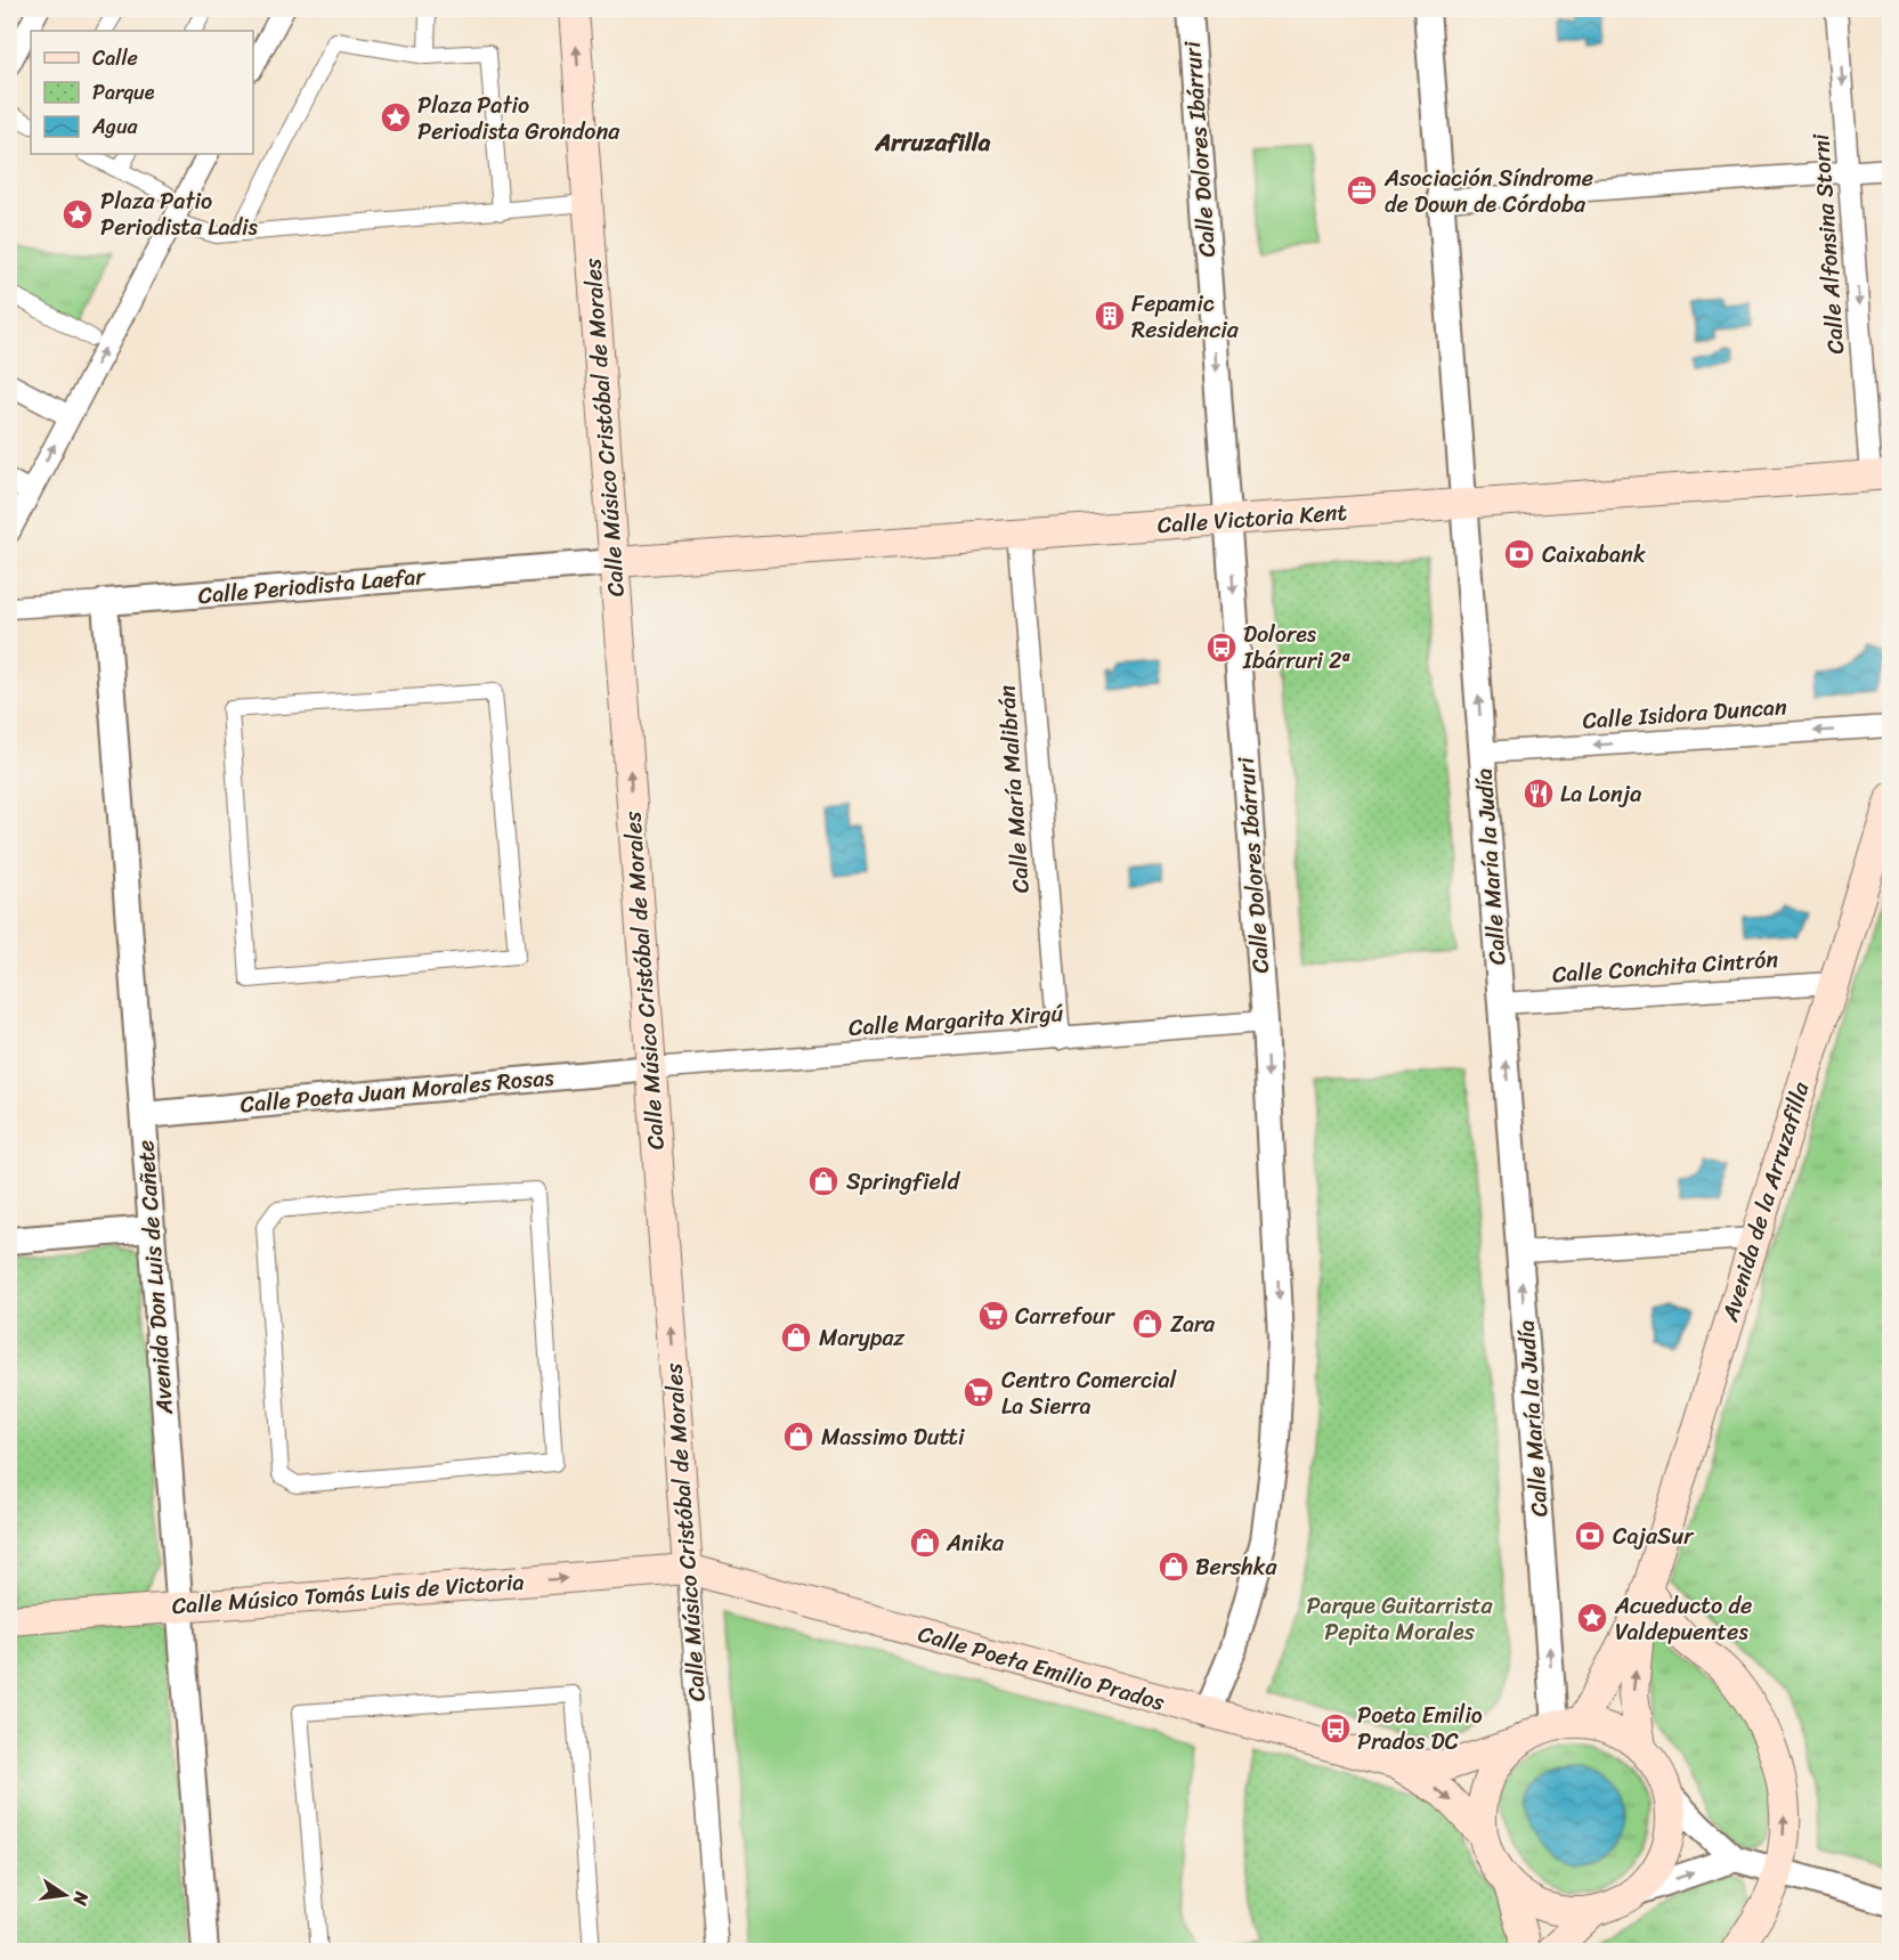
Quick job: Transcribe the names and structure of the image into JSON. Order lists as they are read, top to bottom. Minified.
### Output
{"streets":{"main road":["Calle Músico Cristóbal de Morales","Calle Victoria Kent","Avenida de la Arruzafilla","Calle Músico Tomás Luis de Victoria","Calle Poeta Emilio Prados"],"street":["Calle Dolores Ibárruri","Calle Alfonsina Storni","Calle Periodista Laefar","Calle Isidora Duncan","Calle María Malibrán","Calle María la Judía","Calle Conchita Cintrón","Calle Margarita Xirgú","Calle Poeta Juan Morales Rosas","Avenida Don Luis de Cañete"]},"crossings":[["Calle Dolores Ibárruri","Calle Victoria Kent"],["Calle Dolores Ibárruri","Calle Margarita Xirgú"],["Calle Dolores Ibárruri","Calle Poeta Emilio Prados"],["Calle Alfonsina Storni","Calle Victoria Kent"],["Calle Músico Cristóbal de Morales","Calle Victoria Kent"],["Calle Músico Cristóbal de Morales","Calle Periodista Laefar"],["Calle Músico Cristóbal de Morales","Calle Margarita Xirgú"],["Calle Músico Cristóbal de Morales","Calle Poeta Juan Morales Rosas"],["Calle Músico Cristóbal de Morales","Calle Músico Tomás Luis de Victoria"],["Calle Músico Cristóbal de Morales","Calle Poeta Emilio Prados"],["Calle Victoria Kent","Calle Periodista Laefar"],["Calle Victoria Kent","Calle María Malibrán"],["Calle Victoria Kent","Calle María la Judía"],["Calle Periodista Laefar","Avenida Don Luis de Cañete"],["Calle Isidora Duncan","Calle María la Judía"],["Calle María Malibrán","Calle Margarita Xirgú"],["Calle María la Judía","Calle Conchita Cintrón"],["Calle María la Judía","Avenida de la Arruzafilla"],["Calle María la Judía","Calle Poeta Emilio Prados"],["Calle Conchita Cintrón","Avenida de la Arruzafilla"],["Calle Margarita Xirgú","Calle Poeta Juan Morales Rosas"],["Calle Poeta Juan Morales Rosas","Avenida Don Luis de Cañete"],["Avenida de la Arruzafilla","Calle Poeta Emilio Prados"],["Avenida Don Luis de Cañete","Calle Músico Tomás Luis de Victoria"],["Calle Músico Tomás Luis de Victoria","Calle Poeta Emilio Prados"]],"one_way":["Calle Dolores Ibárruri","Calle Alfonsina Storni","Calle Músico Cristóbal de Morales","Calle Isidora Duncan","Calle María la Judía","Calle Músico Tomás Luis de Victoria"],"districts":["Arruzafilla"],"parks":["Parque Guitarrista Pepita Morales"],"places":{"place":["Plaza Patio Periodista Grondona","Plaza Patio Periodista Ladis","Acueducto de Valdepuentes"],"office":["Asociación Síndrome de Down de Córdoba"],"building":["Fepamic Residencia"],"bank":["Caixabank","CajaSur"],"bus stop":["Dolores Ibárruri 2ª","Poeta Emilio Prados DC"],"restaurant":["La Lonja"],"shop":["Springfield","Zara","Marypaz","Massimo Dutti","Anika","Bershka"],"supermarket":["Carrefour","Centro Comercial La Sierra"]},"legend":["Calle","Parque","Agua"],"north":"right"}
